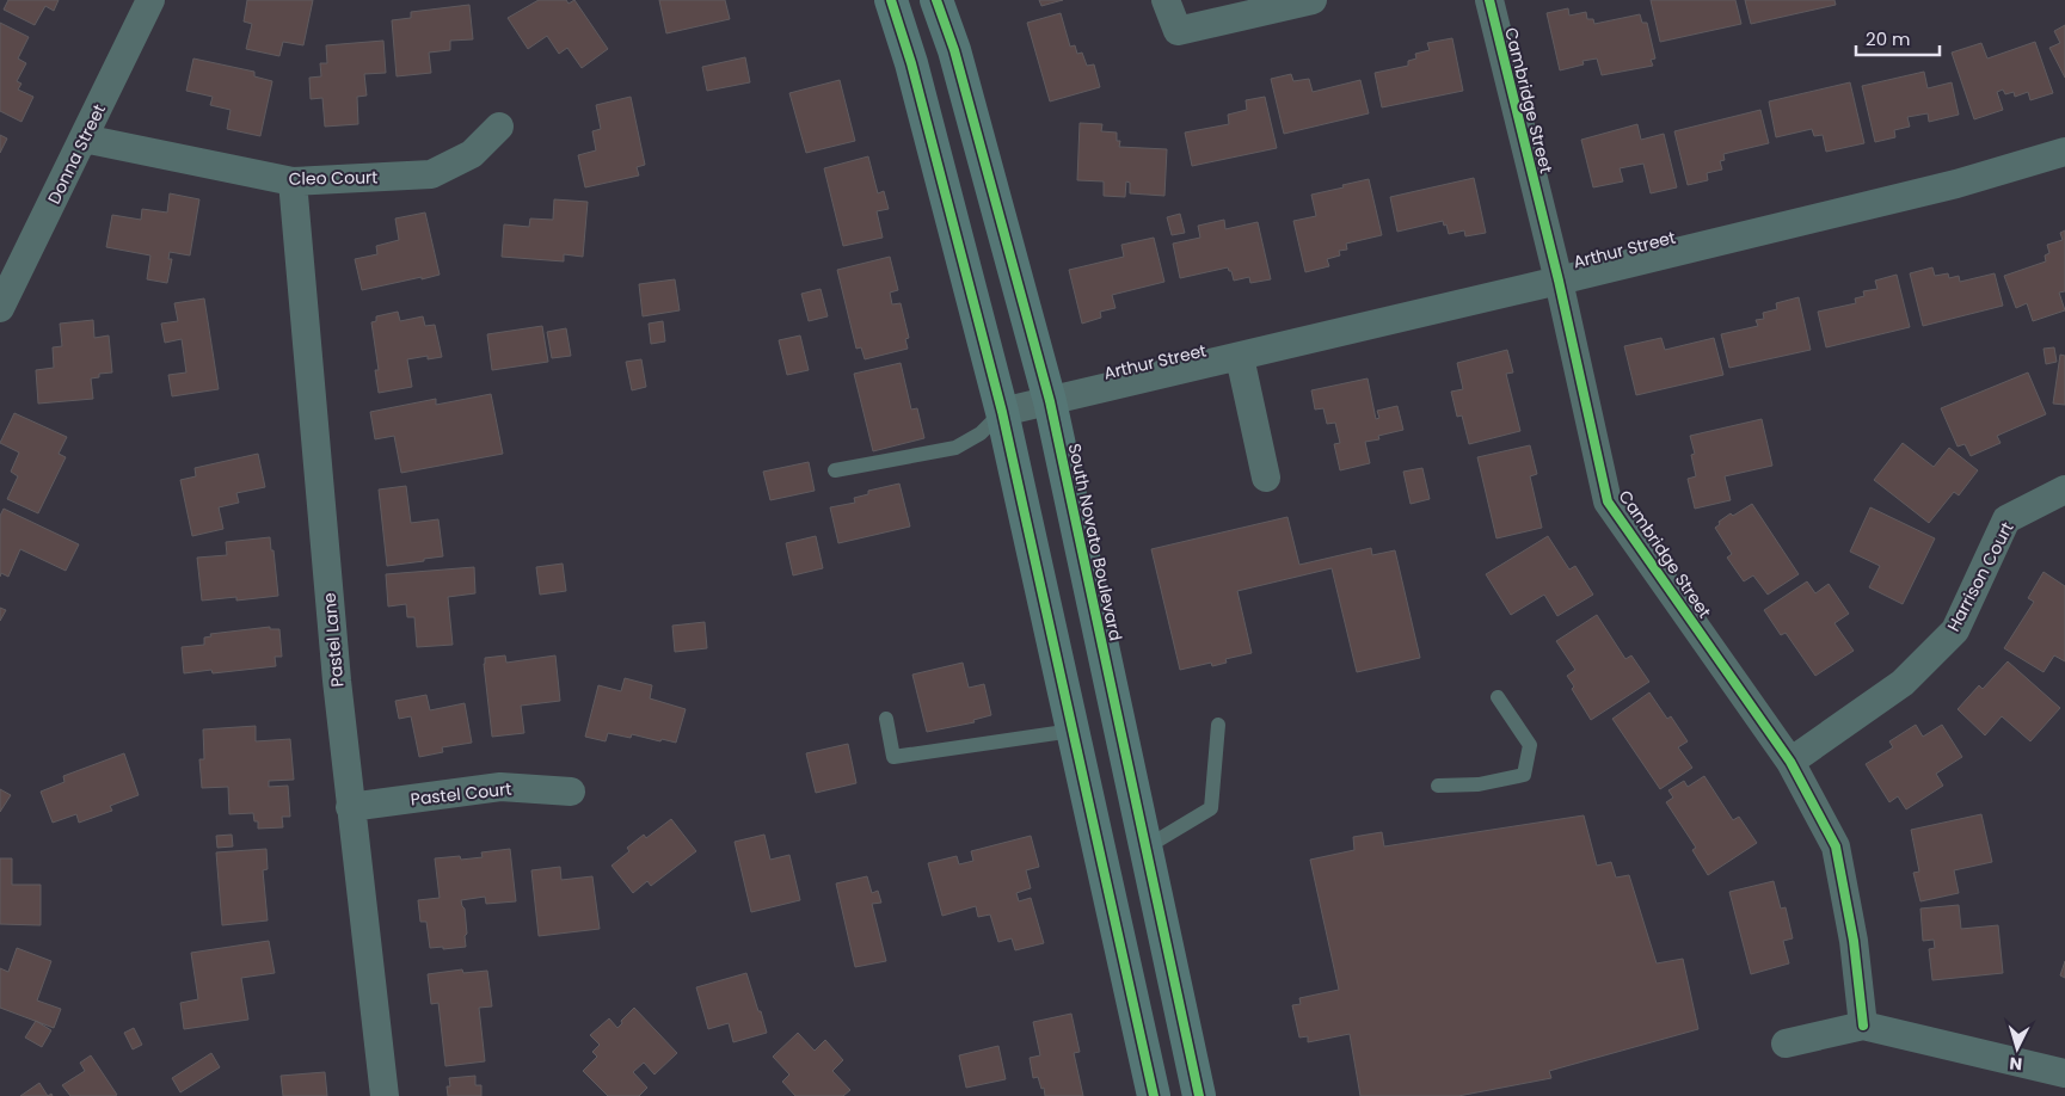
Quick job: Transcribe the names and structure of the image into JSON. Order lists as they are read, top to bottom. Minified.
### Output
{"streets":{"main road":["South Novato Boulevard"],"street":["Cambridge Street","Donna Street","Cleo Court","Arthur Street","Harrison Court","Pastel Lane","Pastel Court"]},"crossings":[["Cambridge Street","Arthur Street"],["Cambridge Street","Harrison Court"],["Donna Street","Cleo Court"],["Cleo Court","Pastel Lane"],["Arthur Street","South Novato Boulevard"],["Pastel Lane","Pastel Court"]],"scale_bar":"20 m","north":"bottom"}
